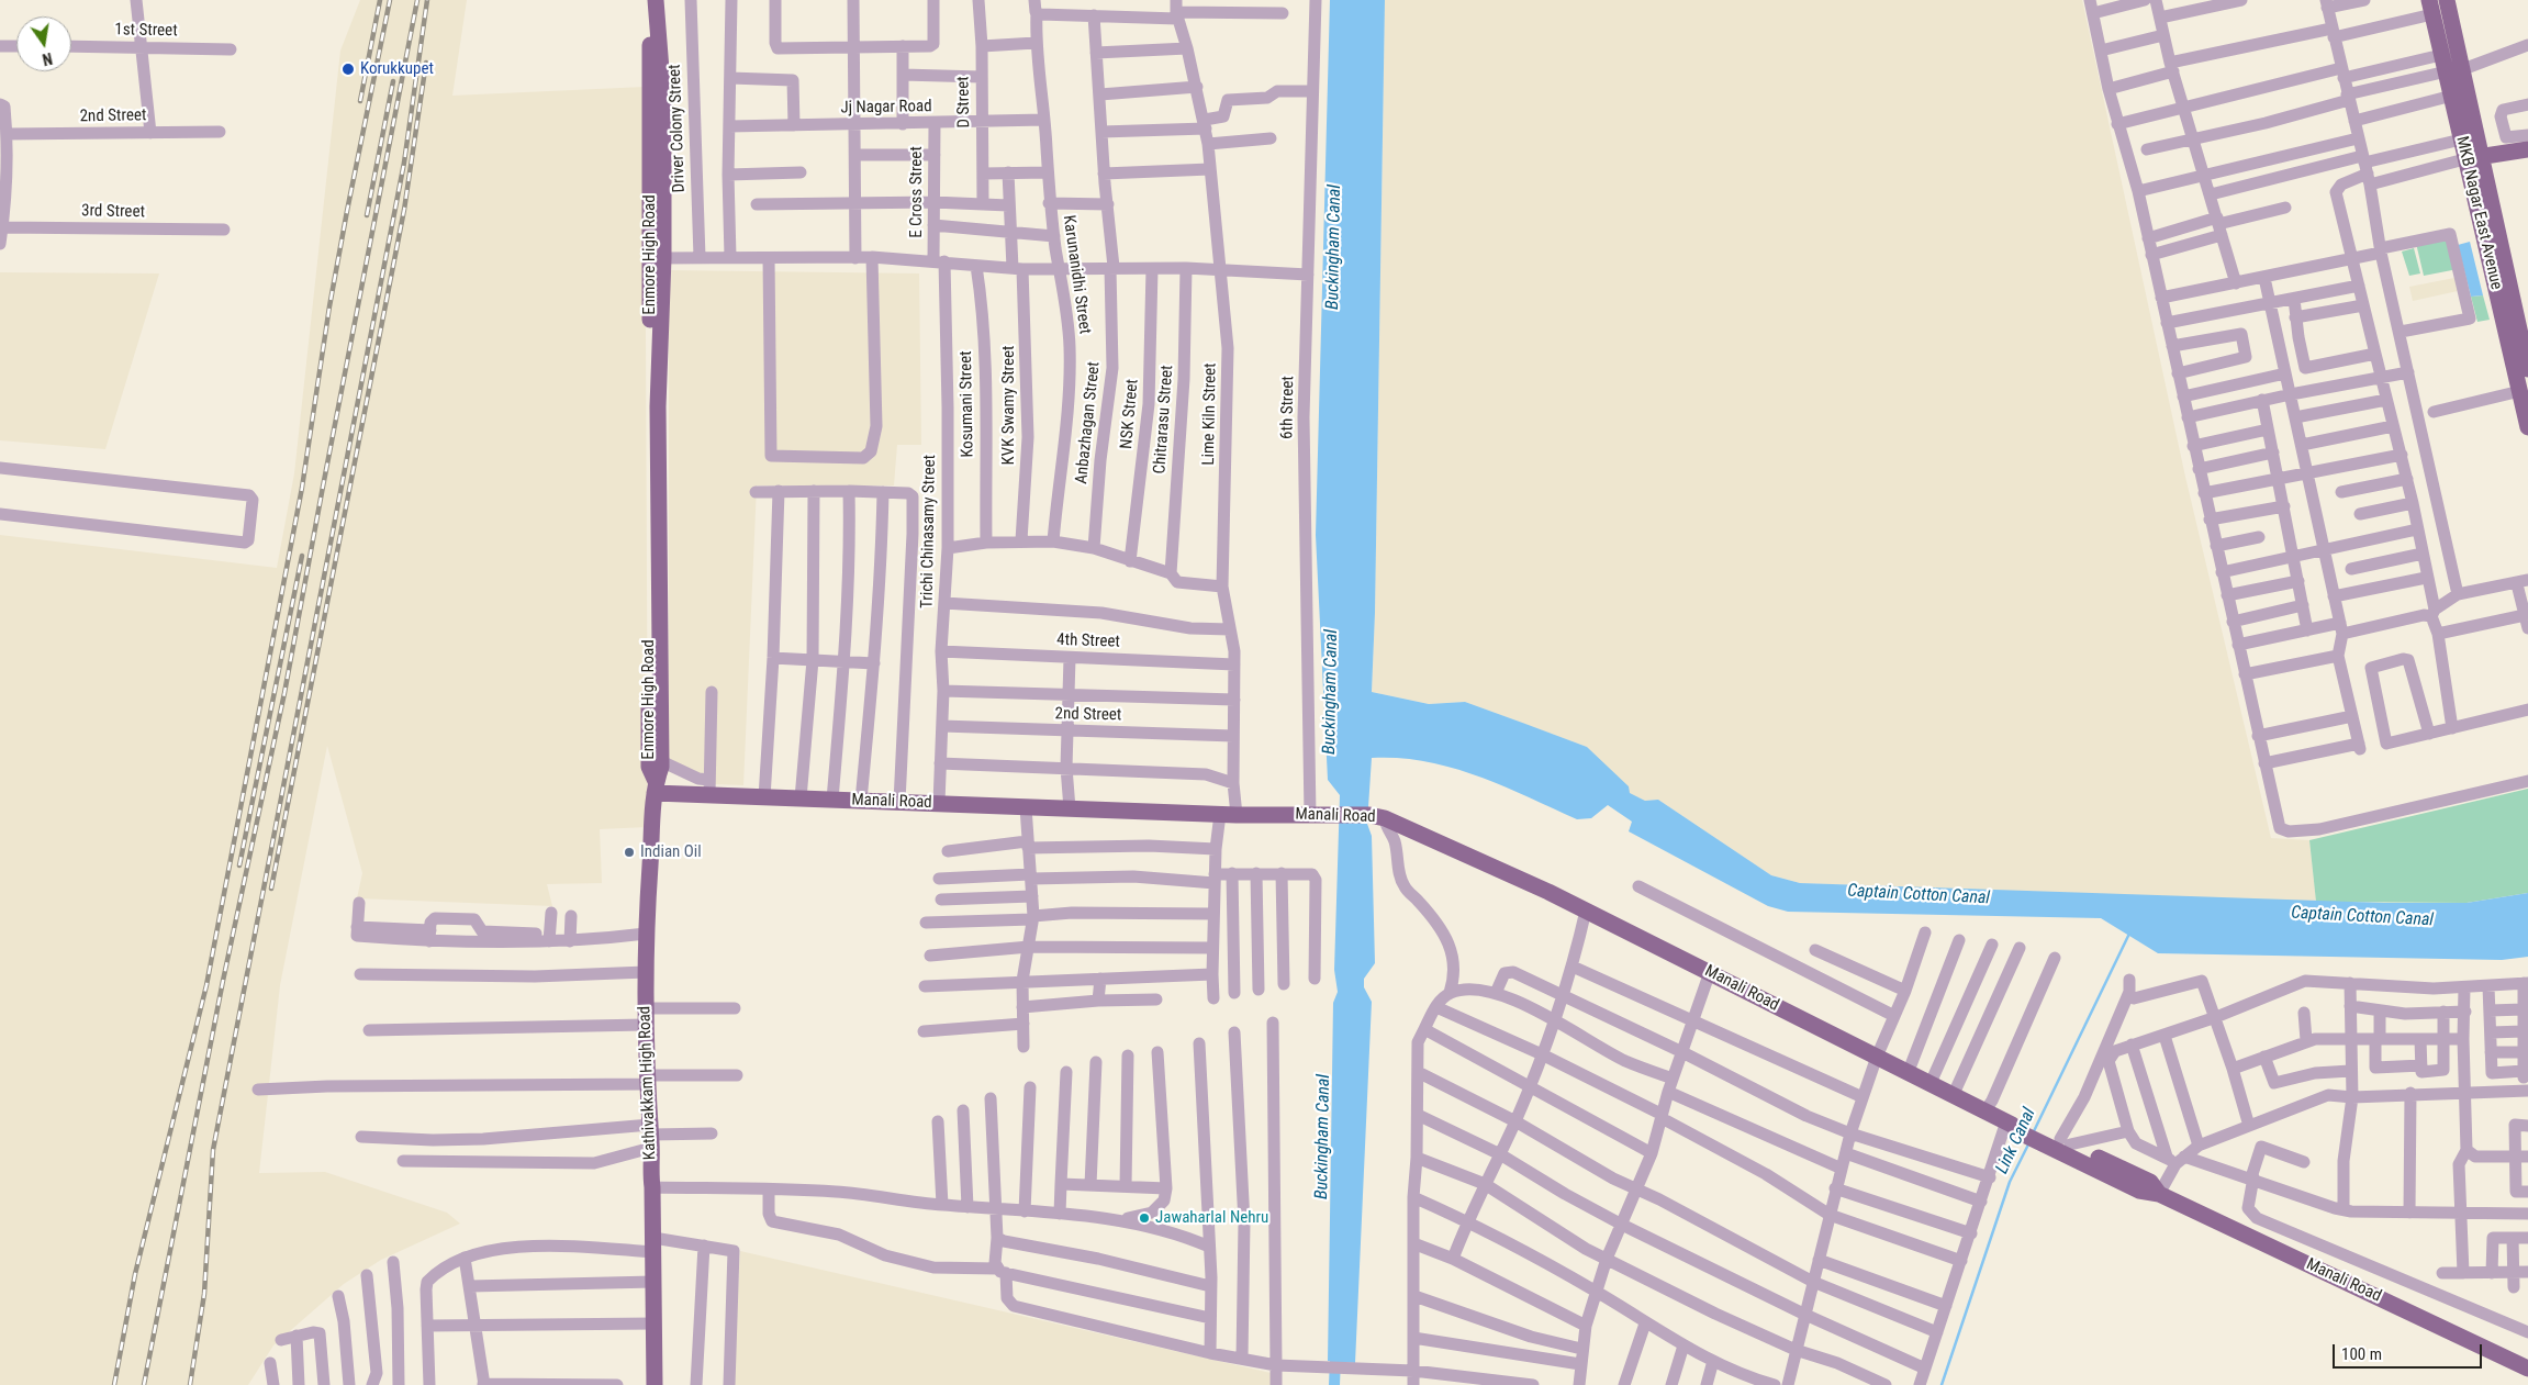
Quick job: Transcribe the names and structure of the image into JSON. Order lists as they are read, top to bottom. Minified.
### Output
{"streets":{"main road":["MKB Nagar East Avenue","Enmore High Road","Manali Road","Kathivakkam High Road"],"street":["1st Street","D Street","Jj Nagar Road","2nd Street","Driver Colony Street","E Cross Street","3rd Street","Karunanidhi Street","Kosumani Street","KVK Swamy Street","6th Street","NSK Street","Lime Kiln Street","Chitrarasu Street","Anbazhagan Street","Trichi Chinasamy Street","4th Street"]},"crossings":[["D Street","Jj Nagar Road"],["Jj Nagar Road","E Cross Street"],["Jj Nagar Road","Karunanidhi Street"],["2nd Street","Lime Kiln Street"],["2nd Street","Trichi Chinasamy Street"],["E Cross Street","Trichi Chinasamy Street"],["Enmore High Road","Manali Road"],["Enmore High Road","Kathivakkam High Road"],["6th Street","Manali Road"],["Lime Kiln Street","4th Street"],["Lime Kiln Street","Manali Road"],["Trichi Chinasamy Street","4th Street"],["Trichi Chinasamy Street","Manali Road"],["Manali Road","Kathivakkam High Road"]],"water":["Buckingham Canal","Captain Cotton Canal","Link Canal"],"places":["Korukkupet","Indian Oil","Jawaharlal Nehru"],"scale_bar":"100 m","north":"bottom"}
